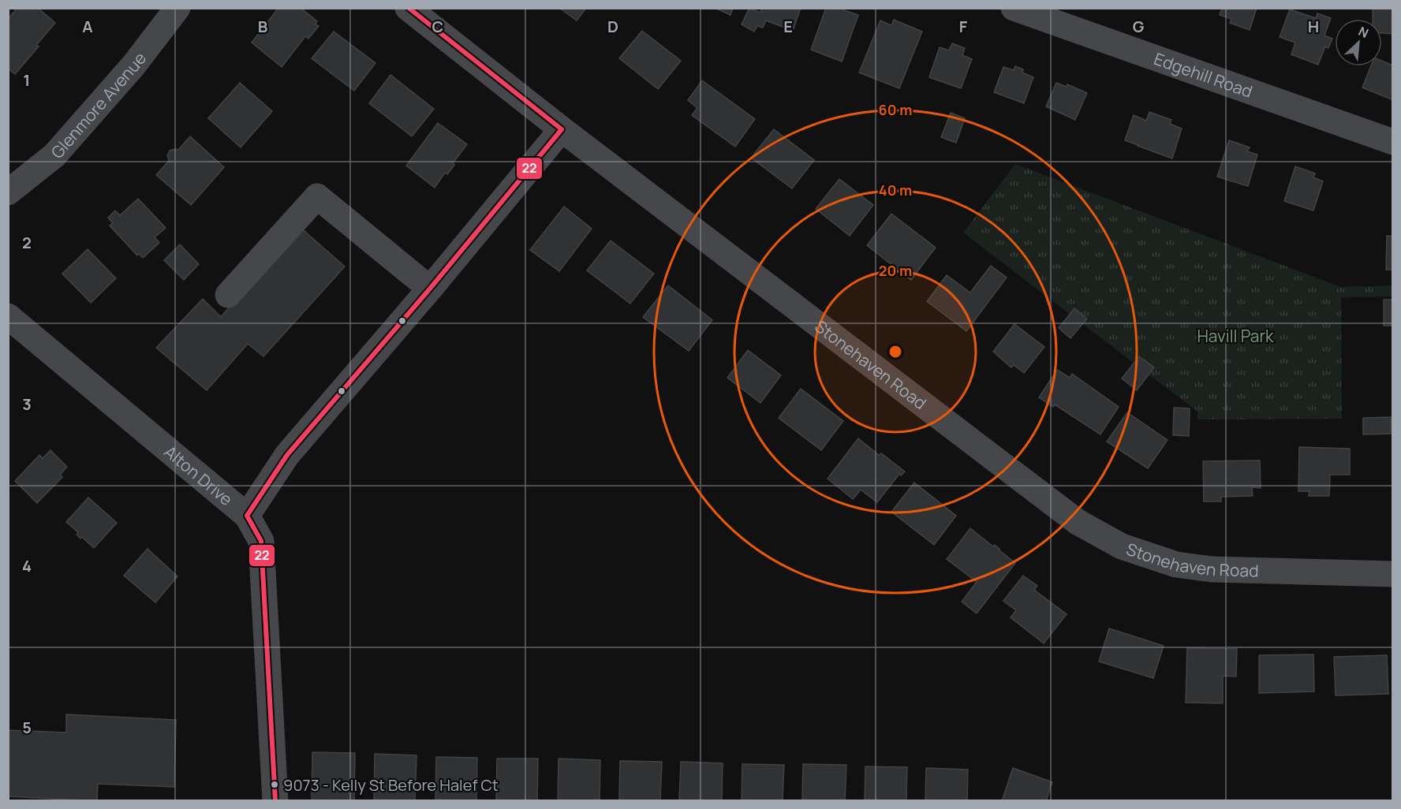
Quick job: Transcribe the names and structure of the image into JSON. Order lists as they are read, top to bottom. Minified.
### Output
{"streets":{"street":["Edgehill Road","Glenmore Avenue","Stonehaven Road","Alton Drive"]},"crossings":[["Stonehaven Road","Alton Drive"]],"parks":["Havill Park"],"places":["9073 - Kelly St Before Halef Ct"],"lines":["transit line 22"],"north":"top right","grid":{"columns":["A","B","C","D","E","F","G","H"],"rows":["1","2","3","4","5"]},"rings":["60 m","40 m","20 m"]}
